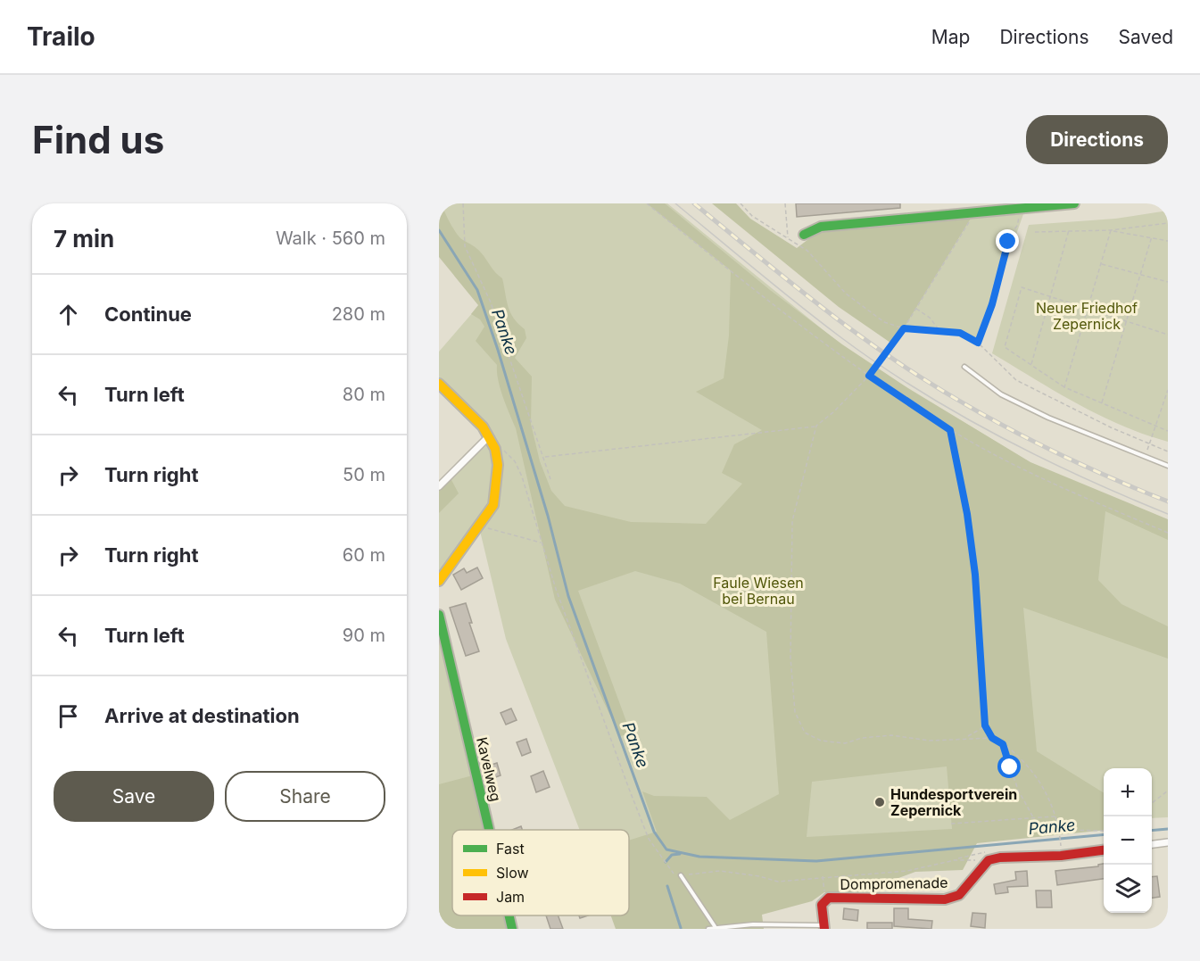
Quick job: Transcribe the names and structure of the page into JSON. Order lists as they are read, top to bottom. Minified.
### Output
{"streets":{"street":["Kavelweg","Dompromenade"]},"water":["Panke"],"parks":["Neuer Friedhof Zepernick","Faule Wiesen bei Bernau"],"places":["Hundesportverein Zepernick"],"legend":["Fast","Slow","Jam"],"page":{"header":"Trailo","nav":["Map","Directions","Saved"],"buttons":["Directions",["Save","Share"]],"title":"Find us","heading":["7 min","Walk · 560 m"],"list":[["Continue","280 m"],["Turn left","80 m"],["Turn right","50 m"],["Turn right","60 m"],["Turn left","90 m"],"Arrive at destination"],"map_buttons":["+","−"]}}
